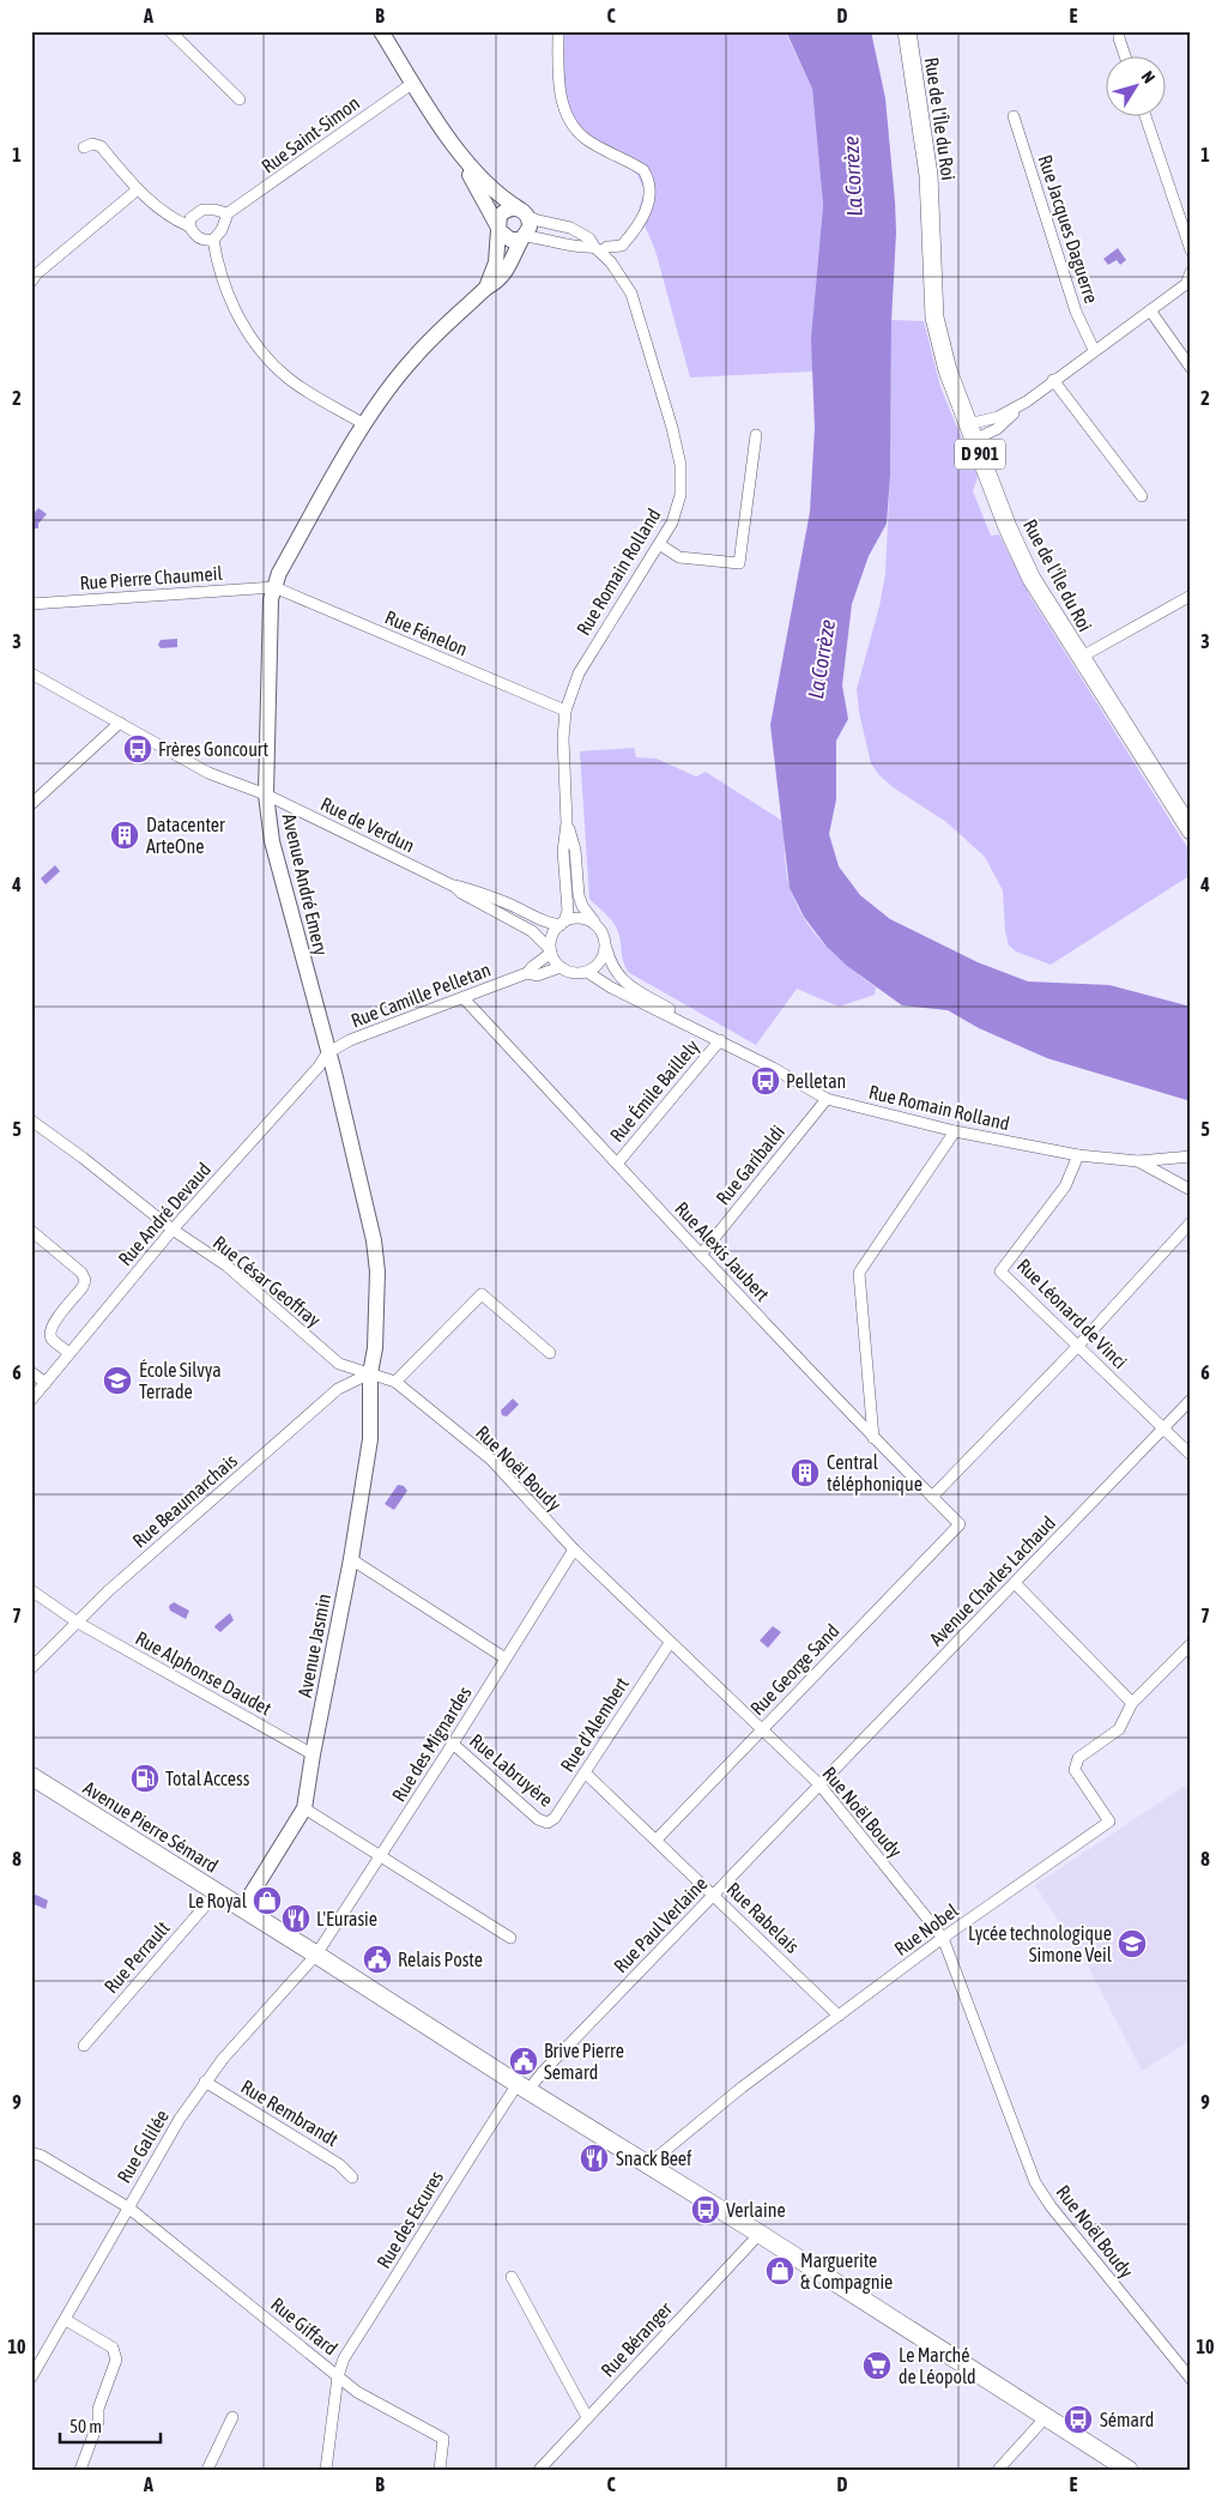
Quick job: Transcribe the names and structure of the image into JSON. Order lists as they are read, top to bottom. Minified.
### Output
{"streets":{"main road":["Rue de l'Île du Roi","D 901","Avenue Pierre Sémard"],"street":["Rue Saint-Simon","Rue Jacques Daguerre","Rue Romain Rolland","Rue Pierre Chaumeil","Rue Fénelon","Rue de Verdun","Avenue André Emery","Rue Camille Pelletan","Rue Émile Baillely","Rue Garibaldi","Rue André Devaud","Rue Alexis Jaubert","Rue César Geoffray","Rue Léonard de Vinci","Rue Noël Boudy","Rue Beaumarchais","Avenue Charles Lachaud","Avenue Jasmin","Rue George Sand","Rue Alphonse Daudet","Rue d'Alembert","Rue des Mignardes","Rue Labruyère","Rue Rabelais","Rue Paul Verlaine","Rue Nobel","Rue Perrault","Rue Rembrandt","Rue Galilée","Rue des Escures","Rue Giffard","Rue Béranger"]},"crossings":[["Rue Romain Rolland","Rue Fénelon"],["Rue Romain Rolland","Rue de Verdun"],["Rue Romain Rolland","Avenue André Emery"],["Rue Romain Rolland","Rue Camille Pelletan"],["Rue Romain Rolland","Rue Émile Baillely"],["Rue Romain Rolland","Rue Garibaldi"],["Rue Romain Rolland","Rue Léonard de Vinci"],["Rue Pierre Chaumeil","Rue Fénelon"],["Rue Pierre Chaumeil","Avenue André Emery"],["Rue Fénelon","Avenue André Emery"],["Rue de Verdun","Avenue André Emery"],["Rue de Verdun","Rue Camille Pelletan"],["Avenue André Emery","Rue Camille Pelletan"],["Avenue André Emery","Rue André Devaud"],["Avenue André Emery","Rue César Geoffray"],["Avenue André Emery","Rue Noël Boudy"],["Avenue André Emery","Rue Beaumarchais"],["Avenue André Emery","Avenue Jasmin"],["Rue Camille Pelletan","Rue André Devaud"],["Rue Camille Pelletan","Rue Alexis Jaubert"],["Rue Émile Baillely","Rue Alexis Jaubert"],["Rue Garibaldi","Rue Alexis Jaubert"],["Rue André Devaud","Rue César Geoffray"],["Rue Alexis Jaubert","Rue George Sand"],["Rue César Geoffray","Rue Noël Boudy"],["Rue César Geoffray","Rue Beaumarchais"],["Rue César Geoffray","Avenue Jasmin"],["Rue Léonard de Vinci","Avenue Charles Lachaud"],["Rue Noël Boudy","Rue Beaumarchais"],["Rue Noël Boudy","Avenue Charles Lachaud"],["Rue Noël Boudy","Avenue Jasmin"],["Rue Noël Boudy","Rue George Sand"],["Rue Noël Boudy","Rue d'Alembert"],["Rue Noël Boudy","Rue des Mignardes"],["Rue Noël Boudy","Rue Paul Verlaine"],["Rue Noël Boudy","Rue Nobel"],["Rue Beaumarchais","Avenue Jasmin"],["Rue Beaumarchais","Rue Alphonse Daudet"],["Avenue Charles Lachaud","Rue Paul Verlaine"],["Avenue Jasmin","Rue Alphonse Daudet"],["Avenue Jasmin","Avenue Pierre Sémard"],["Rue George Sand","Rue Rabelais"],["Rue d'Alembert","Rue Labruyère"],["Rue d'Alembert","Rue Rabelais"],["Rue des Mignardes","Rue Labruyère"],["Rue des Mignardes","Avenue Pierre Sémard"],["Rue des Mignardes","Rue Galilée"],["Avenue Pierre Sémard","Rue Paul Verlaine"],["Avenue Pierre Sémard","Rue Nobel"],["Avenue Pierre Sémard","Rue Perrault"],["Avenue Pierre Sémard","Rue Galilée"],["Avenue Pierre Sémard","Rue des Escures"],["Avenue Pierre Sémard","Rue Béranger"],["Rue Rabelais","Rue Paul Verlaine"],["Rue Rabelais","Rue Nobel"],["Rue Paul Verlaine","Rue des Escures"],["Rue Rembrandt","Rue Galilée"],["Rue Galilée","Rue Giffard"],["Rue des Escures","Rue Giffard"]],"water":["La Corrèze"],"places":{"bus stop":["Frères Goncourt","Pelletan","Verlaine","Sémard"],"building":["Datacenter ArteOne","Central téléphonique"],"school or university":["École Silvya Terrade","Lycée technologique Simone Veil"],"fuel station":["Total Access"],"shop":["Le Royal","Marguerite & Compagnie"],"restaurant":["L'Eurasie","Snack Beef"],"public building":["Relais Poste","Brive Pierre Semard"],"supermarket":["Le Marché de Léopold"]},"scale_bar":"50 m","north":"top right","grid":{"columns":["A","B","C","D","E"],"rows":["1","2","3","4","5","6","7","8","9","10"]}}
